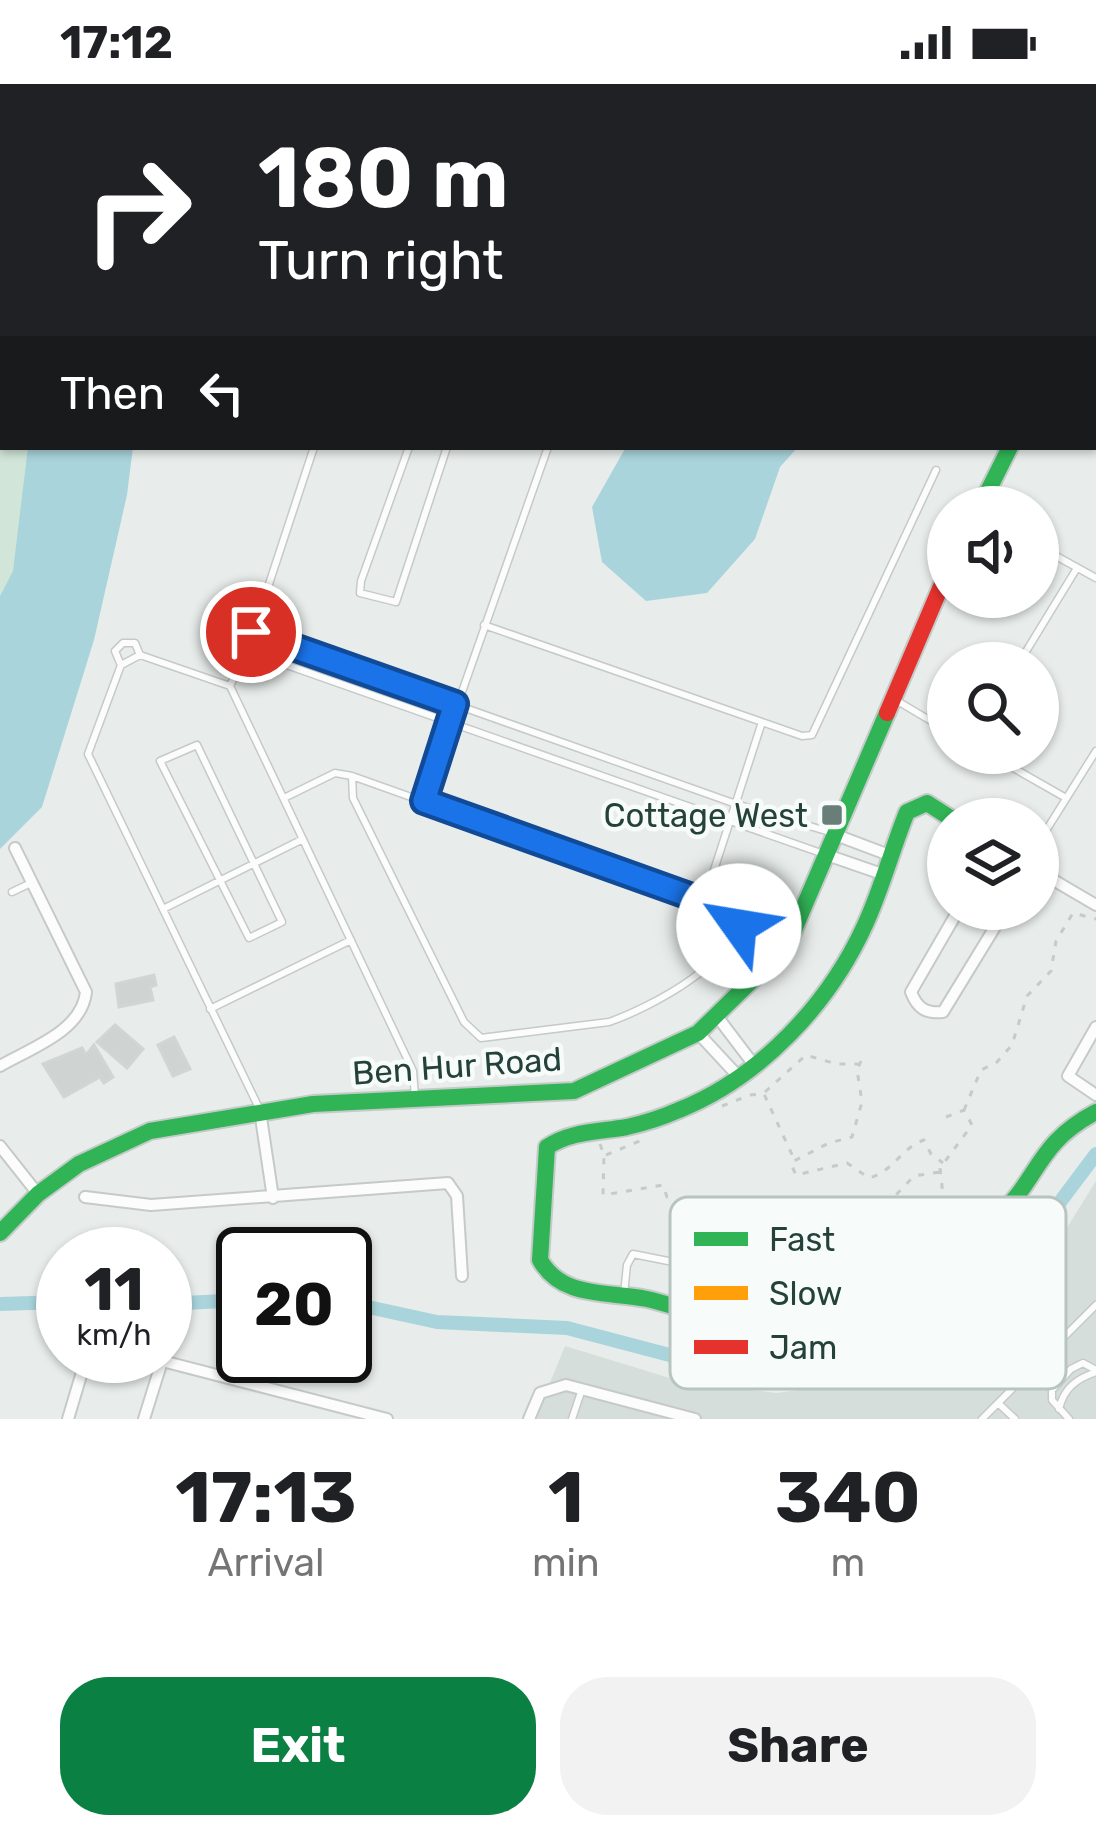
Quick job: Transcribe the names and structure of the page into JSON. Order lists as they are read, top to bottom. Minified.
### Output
{"streets":{"street":["Ben Hur Road"]},"places":{"transit":["Cottage West"]},"legend":["Fast","Slow","Jam"],"page":{"status":"17:12","turn":["180 m","Turn right"],"then":"Then","speed":"11 km/h","limit":"20","eta":["17:13","Arrival","1","min","340","m"],"buttons":["Exit","Share"]}}
